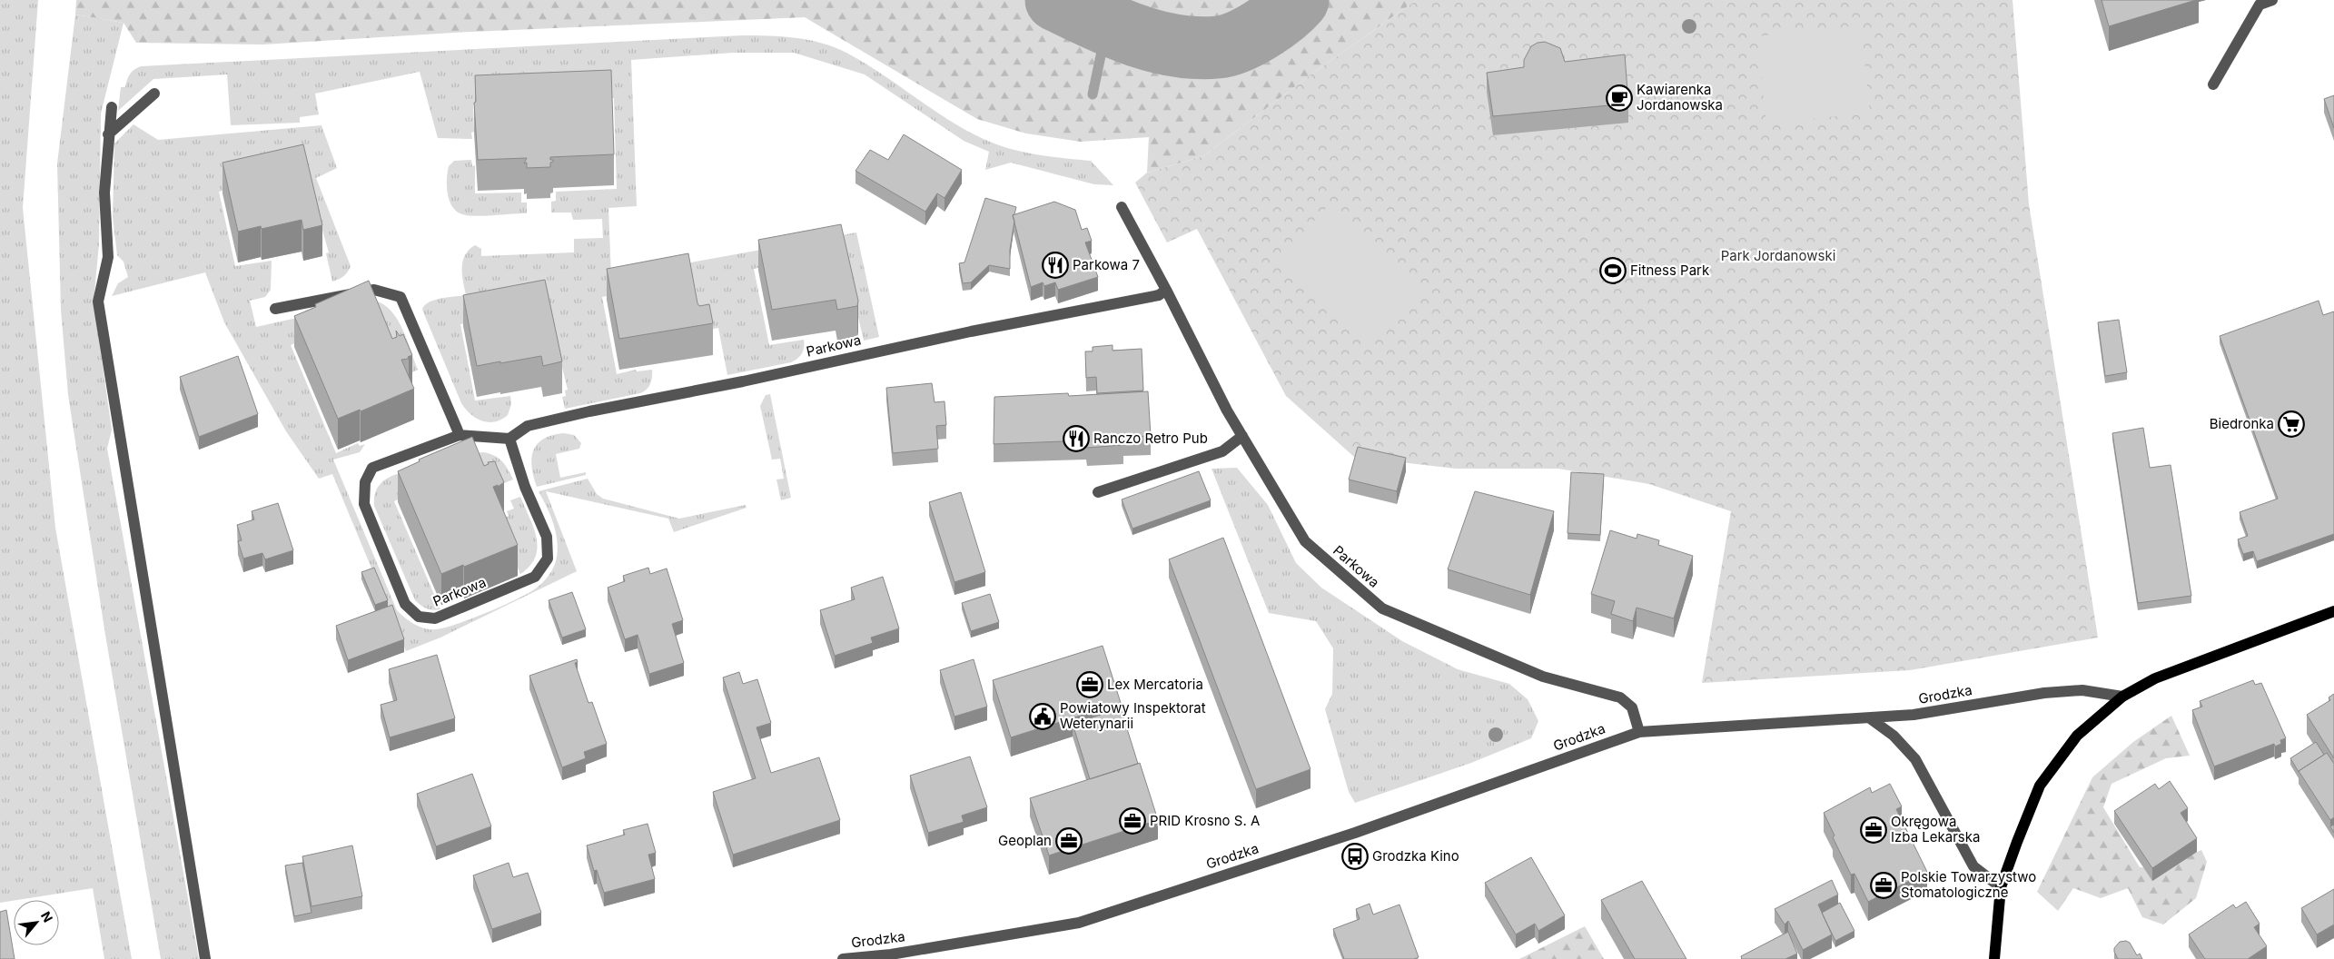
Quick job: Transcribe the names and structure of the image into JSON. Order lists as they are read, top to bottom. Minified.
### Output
{"streets":{"street":["Parkowa","Grodzka"]},"crossings":[["Parkowa","Grodzka"]],"parks":["Park Jordanowski"],"places":{"cafe":["Kawiarenka Jordanowska"],"restaurant":["Parkowa 7","Ranczo Retro Pub"],"sports":["Fitness Park"],"supermarket":["Biedronka"],"office":["Lex Mercatoria","PRID Krosno S. A","Okręgowa Izba Lekarska","Geoplan","Polskie Towarzystwo Stomatologiczne"],"public building":["Powiatowy Inspektorat Weterynarii"],"bus stop":["Grodzka Kino"]},"north":"top right"}
